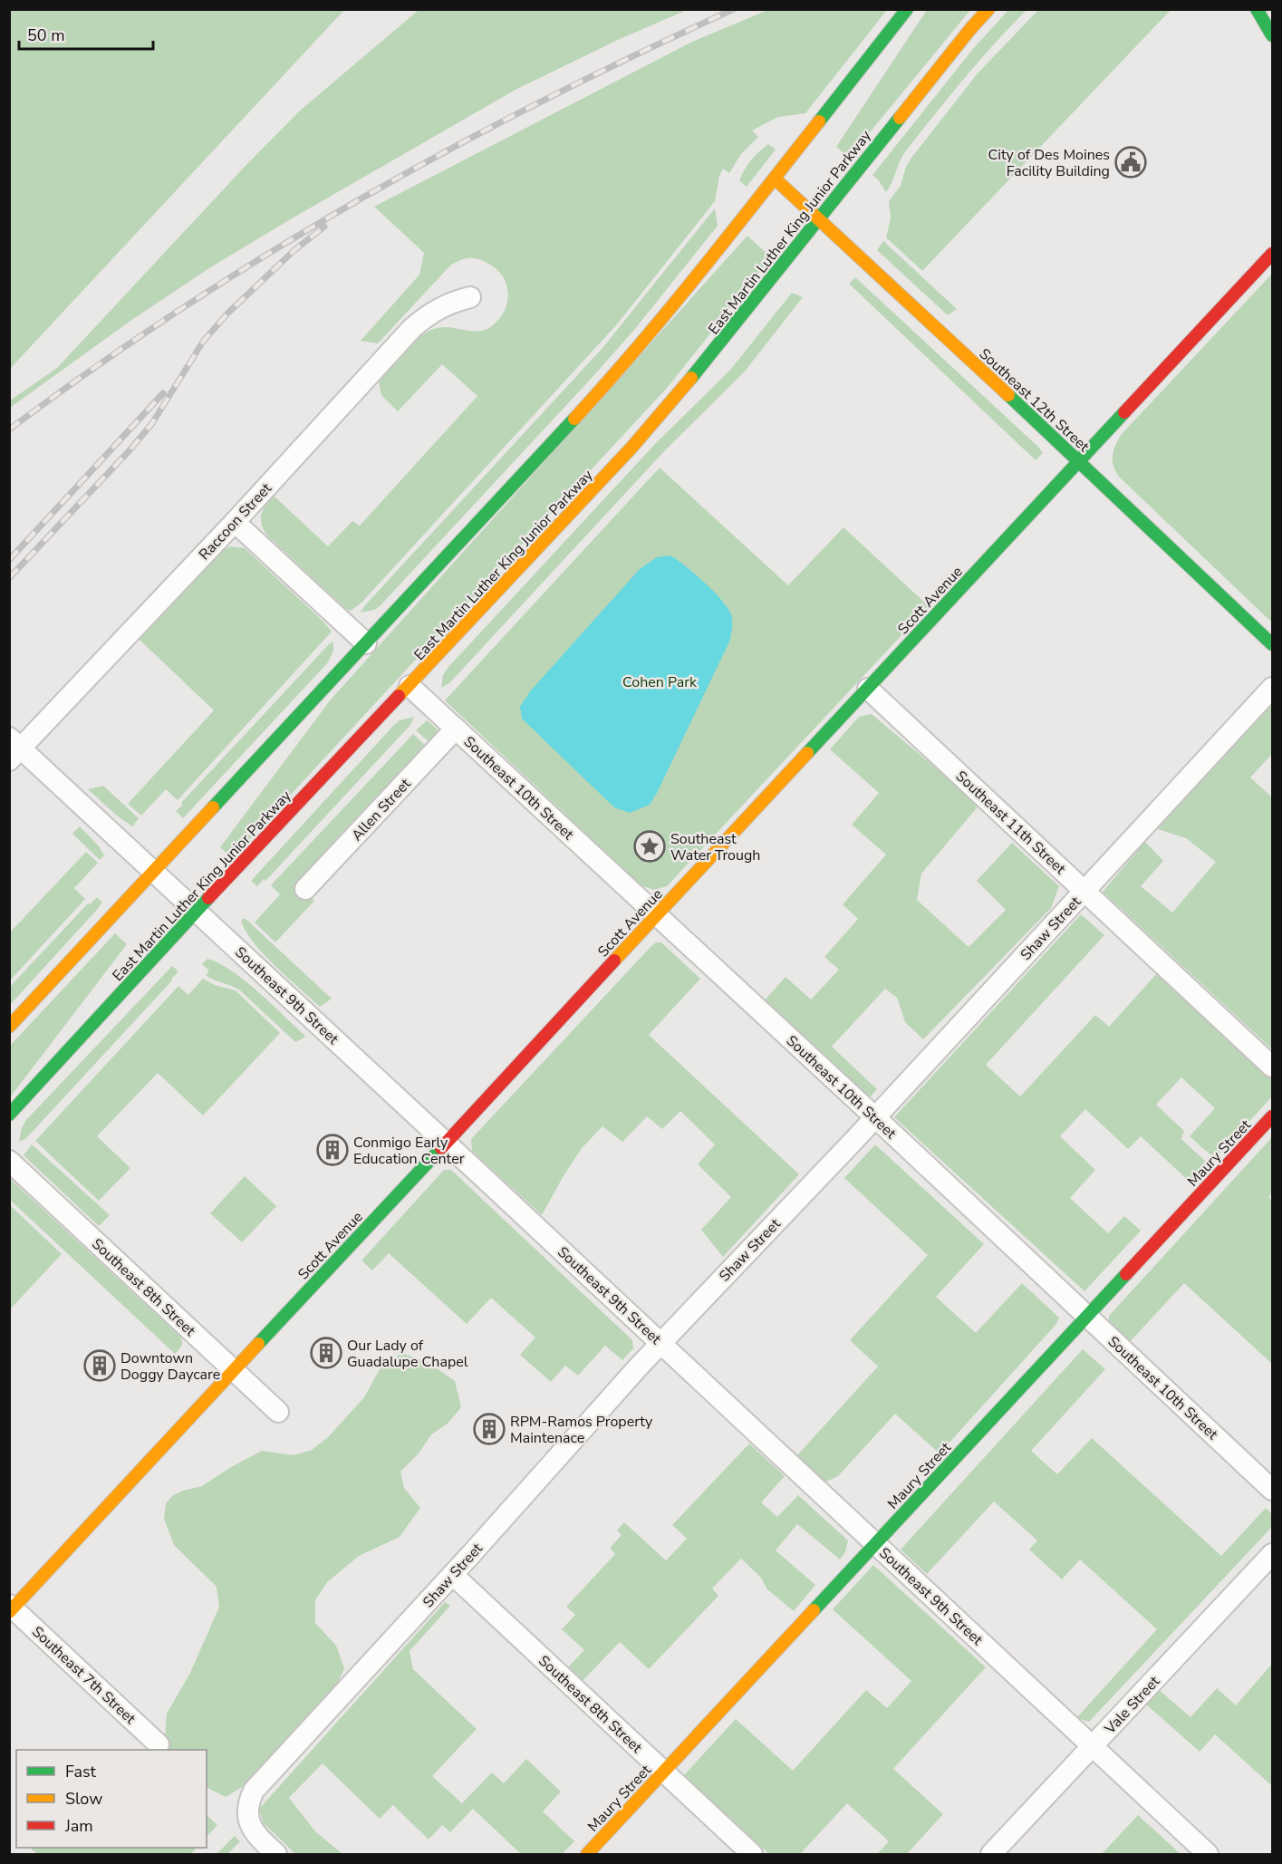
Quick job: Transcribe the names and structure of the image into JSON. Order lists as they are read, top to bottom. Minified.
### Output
{"streets":{"main road":["East Martin Luther King Junior Parkway","Southeast 12th Street","Scott Avenue","Maury Street"],"street":["Raccoon Street","Southeast 10th Street","Allen Street","Southeast 11th Street","Shaw Street","Southeast 9th Street","Southeast 8th Street","Southeast 7th Street","Vale Street"]},"crossings":[["East Martin Luther King Junior Parkway","Southeast 12th Street"],["East Martin Luther King Junior Parkway","Southeast 10th Street"],["East Martin Luther King Junior Parkway","Southeast 9th Street"],["Southeast 12th Street","Scott Avenue"],["Raccoon Street","Southeast 9th Street"],["Scott Avenue","Southeast 10th Street"],["Scott Avenue","Southeast 11th Street"],["Scott Avenue","Southeast 9th Street"],["Scott Avenue","Southeast 8th Street"],["Scott Avenue","Southeast 7th Street"],["Southeast 10th Street","Allen Street"],["Southeast 10th Street","Shaw Street"],["Southeast 10th Street","Maury Street"],["Southeast 11th Street","Shaw Street"],["Shaw Street","Southeast 9th Street"],["Shaw Street","Southeast 8th Street"],["Southeast 9th Street","Maury Street"],["Southeast 9th Street","Vale Street"],["Maury Street","Southeast 8th Street"]],"parks":["Cohen Park"],"places":{"public building":["City of Des Moines Facility Building"],"place":["Southeast Water Trough"],"building":["Conmigo Early Education Center","Our Lady of Guadalupe Chapel","Downtown Doggy Daycare","RPM-Ramos Property Maintenace"]},"legend":["Fast","Slow","Jam"],"scale_bar":"50 m"}
